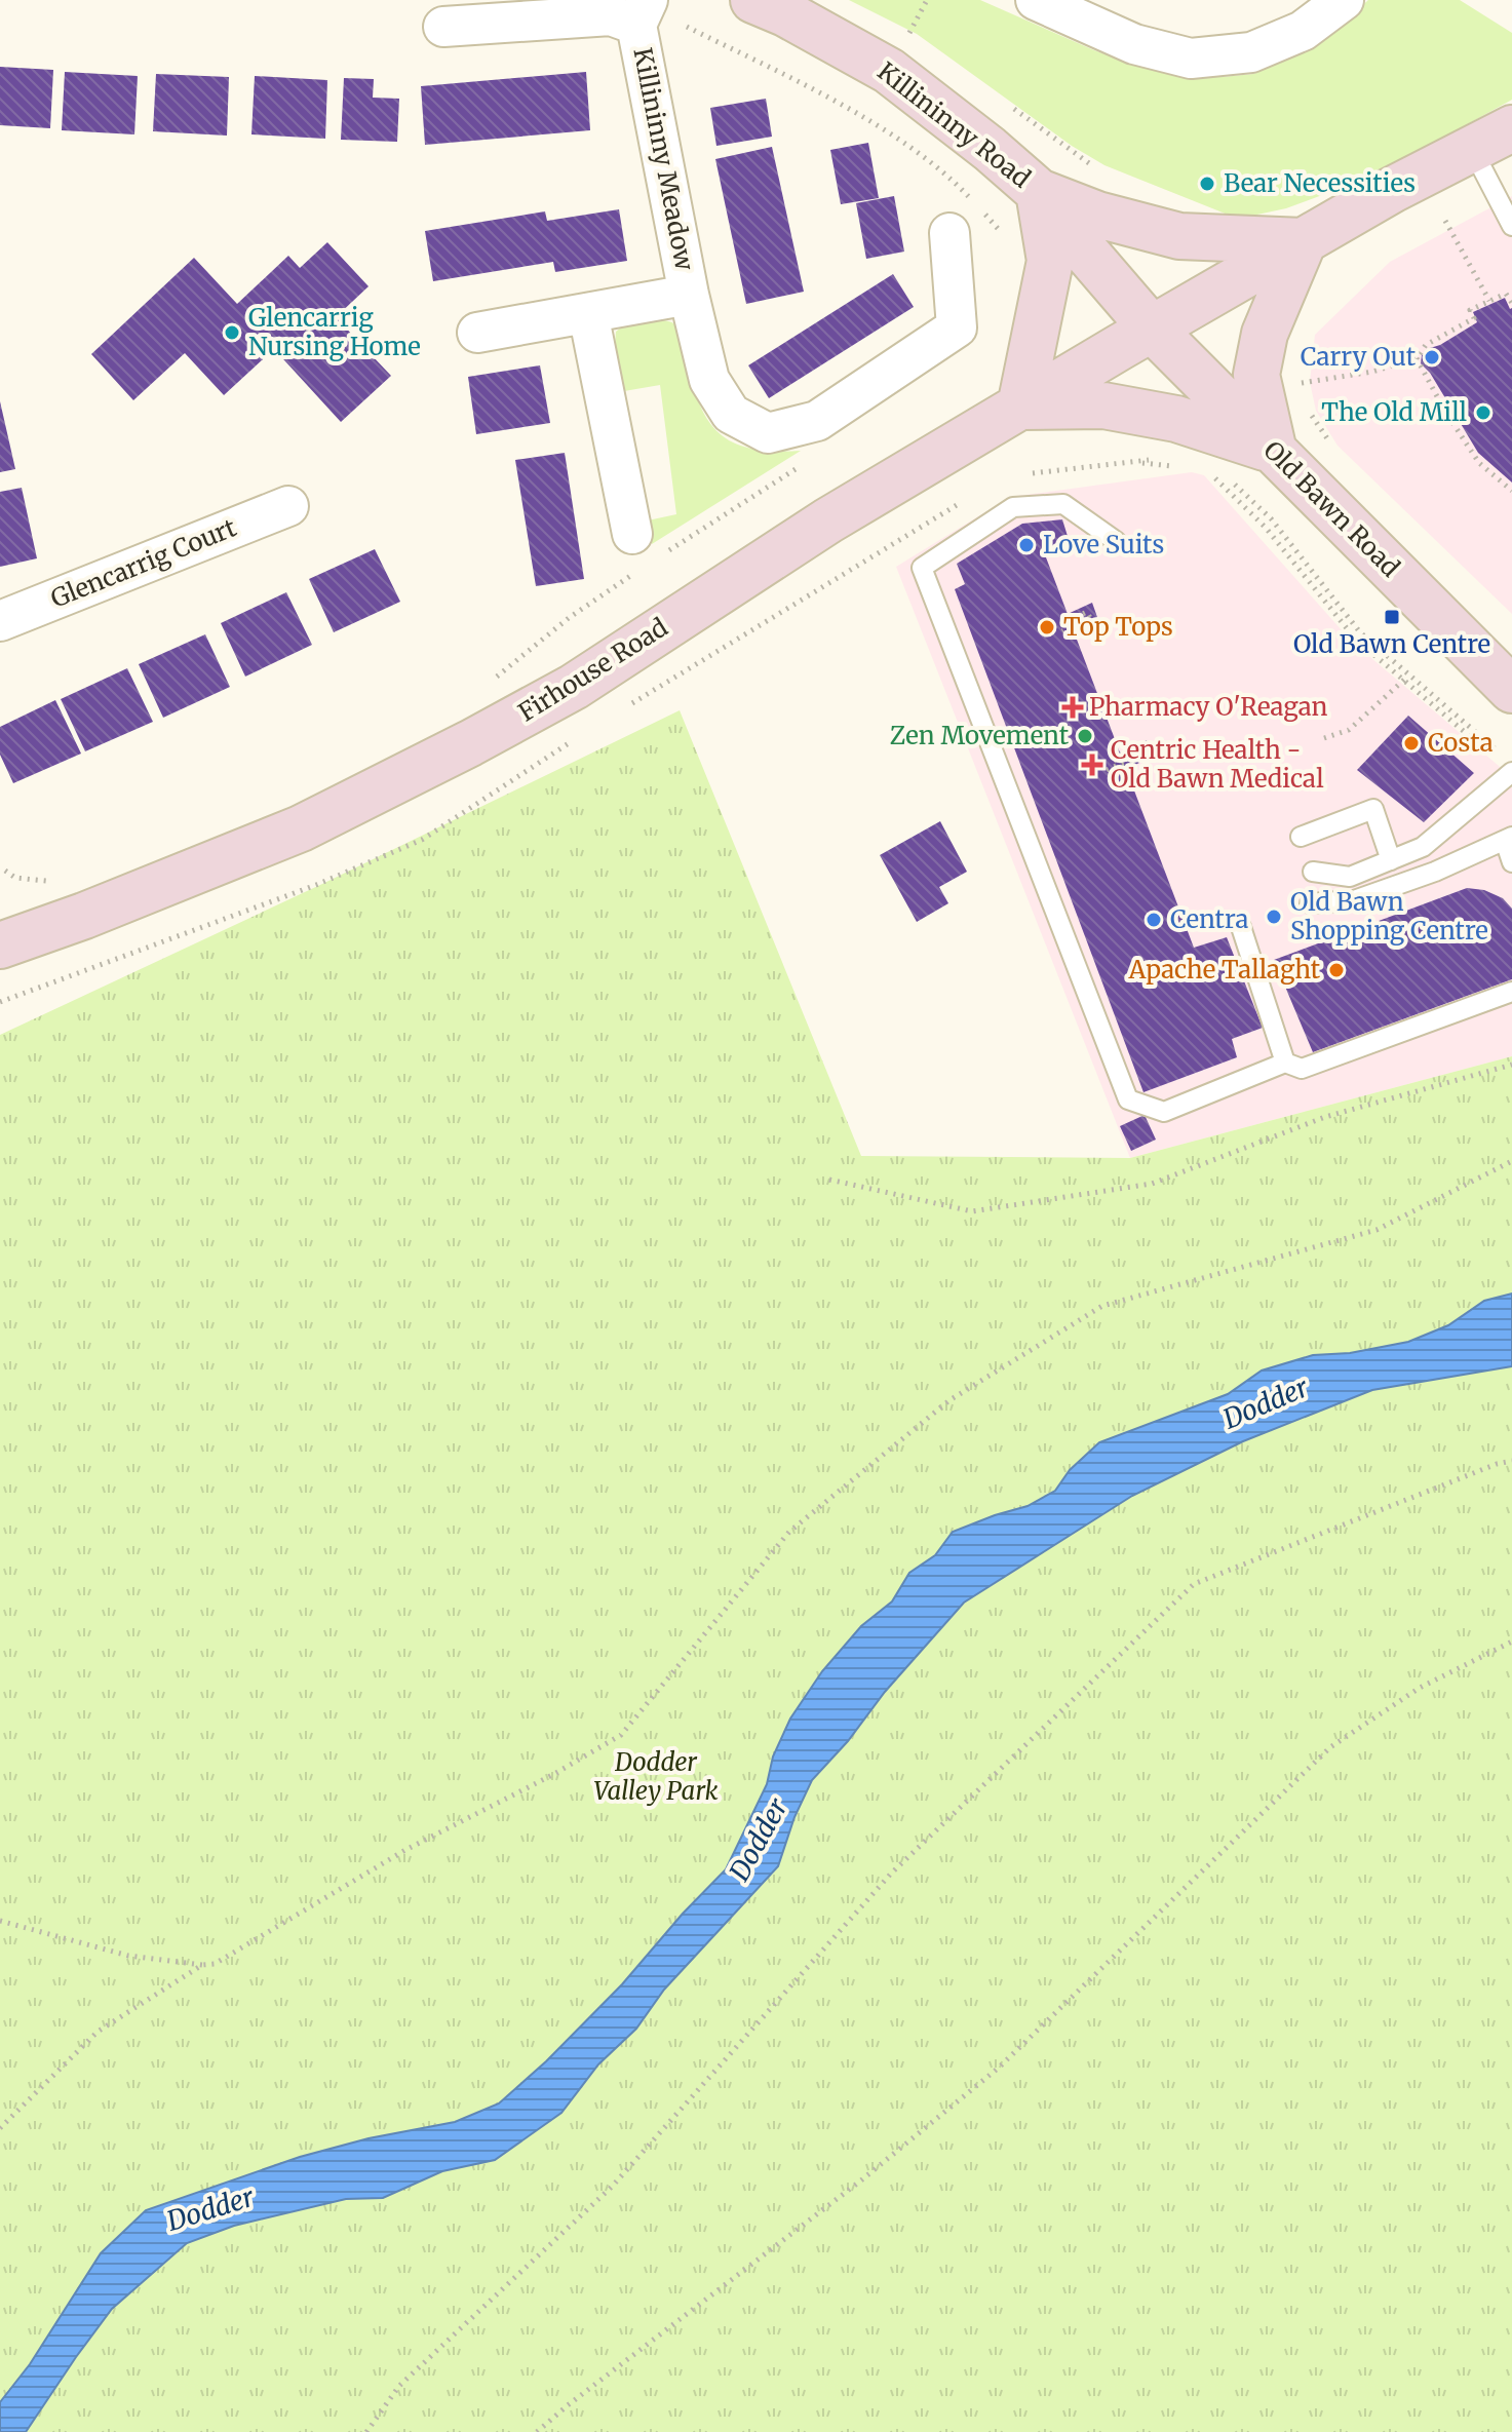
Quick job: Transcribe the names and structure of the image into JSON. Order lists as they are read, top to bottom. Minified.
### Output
{"streets":{"main road":["Killininny Road","Old Bawn Road","Firhouse Road"],"street":["Killininny Meadow","Glencarrig Court"]},"crossings":[["Killininny Road","Old Bawn Road"],["Killininny Road","Firhouse Road"],["Old Bawn Road","Firhouse Road"]],"water":["Dodder"],"parks":["Dodder Valley Park"],"places":{"other":["Bear Necessities","Glencarrig Nursing Home","Carry Out","The Old Mill","Love Suits","Top Tops","Zen Movement","Costa","Old Bawn Shopping Centre","Centra","Apache Tallaght"],"transit":["Old Bawn Centre"],"health":["Pharmacy O'Reagan","Centric Health - Old Bawn Medical"]}}
